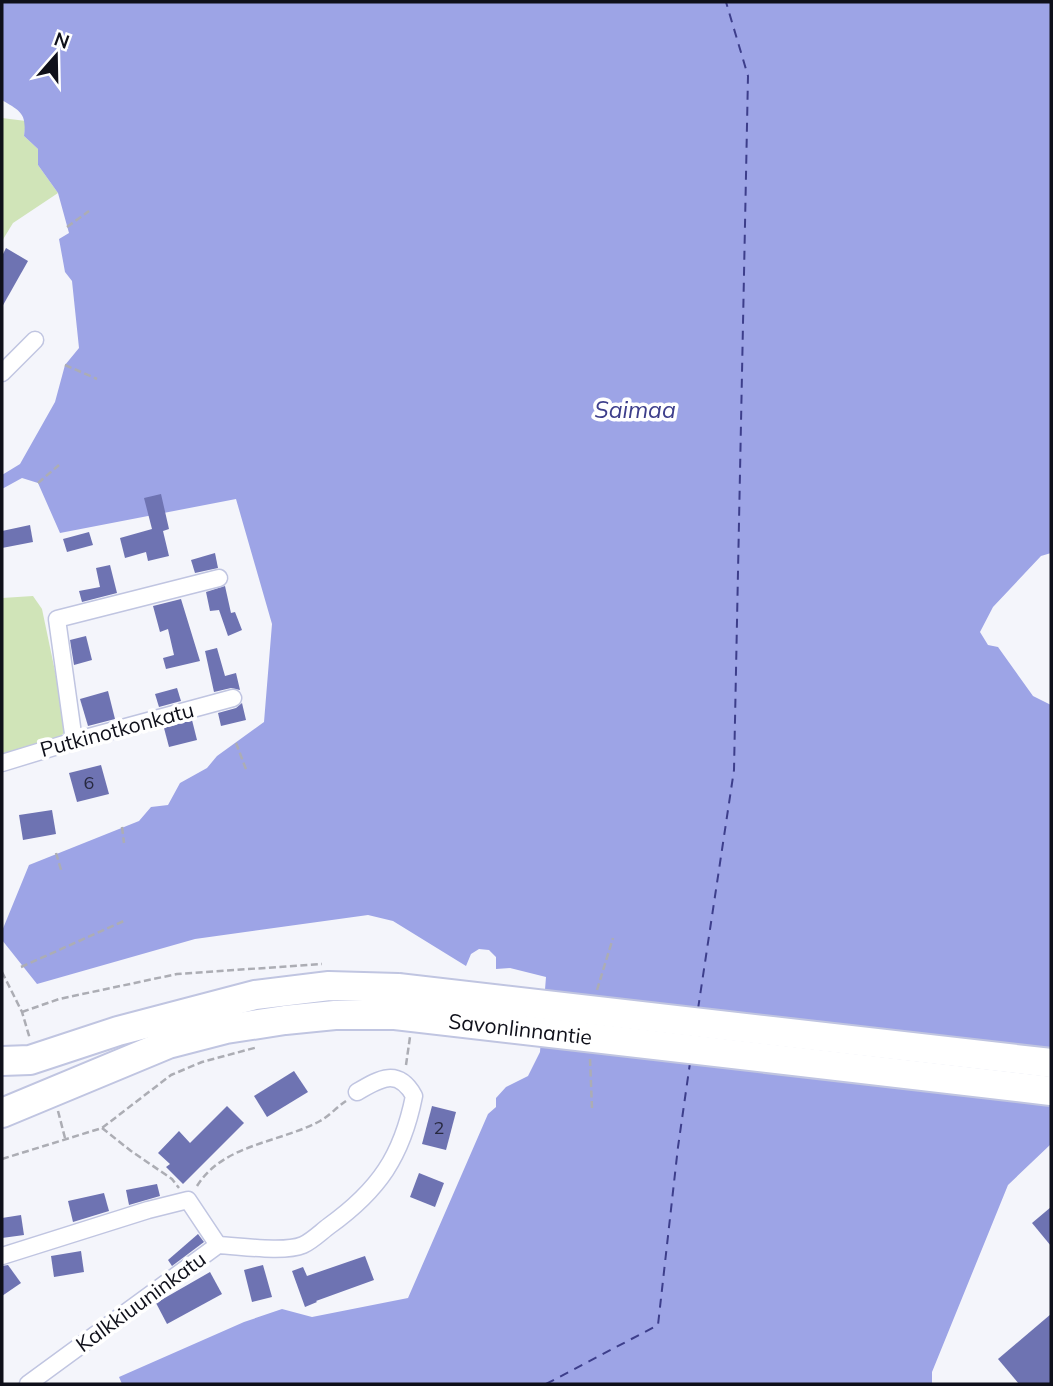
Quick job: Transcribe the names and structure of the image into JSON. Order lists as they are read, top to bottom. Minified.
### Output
{"streets":{"highway":["Savonlinnantie"],"street":["Putkinotkonkatu","Kalkkiuuninkatu"]},"water":["Saimaa"],"house_numbers":["6","2"],"north":"top"}
